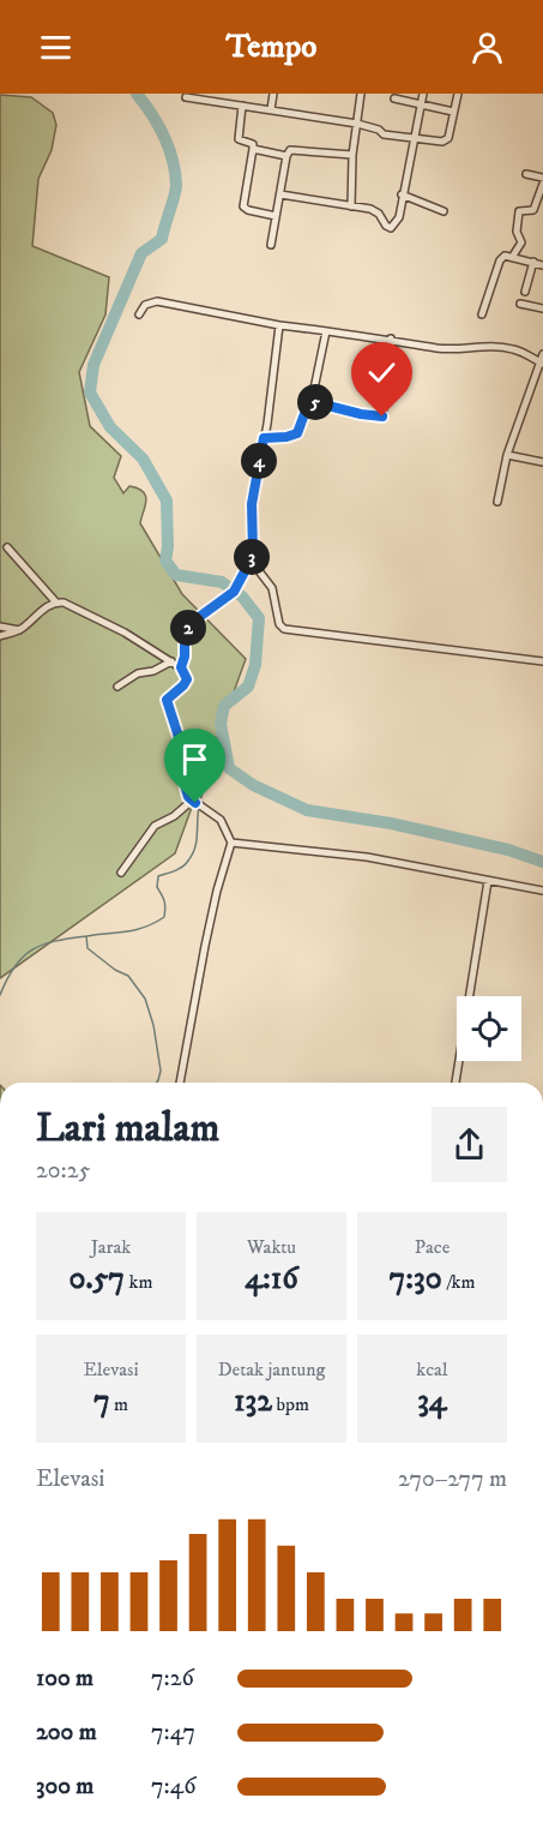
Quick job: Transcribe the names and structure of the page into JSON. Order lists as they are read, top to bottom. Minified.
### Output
{"page":{"header":"Tempo","pins":["5","4","3","2"],"heading":["Lari malam","20:25"],"stats":[["Jarak","0.57 km"],["Waktu","4:16"],["Pace","7:30 /km"],["Elevasi","7 m"],["Detak jantung","132 bpm"],["kcal","34"]],"chart":["Elevasi","270–277 m"],"list":[{"name":"100 m","note":"7:26"},{"name":"200 m","note":"7:47"},{"name":"300 m","note":"7:46"}]}}
